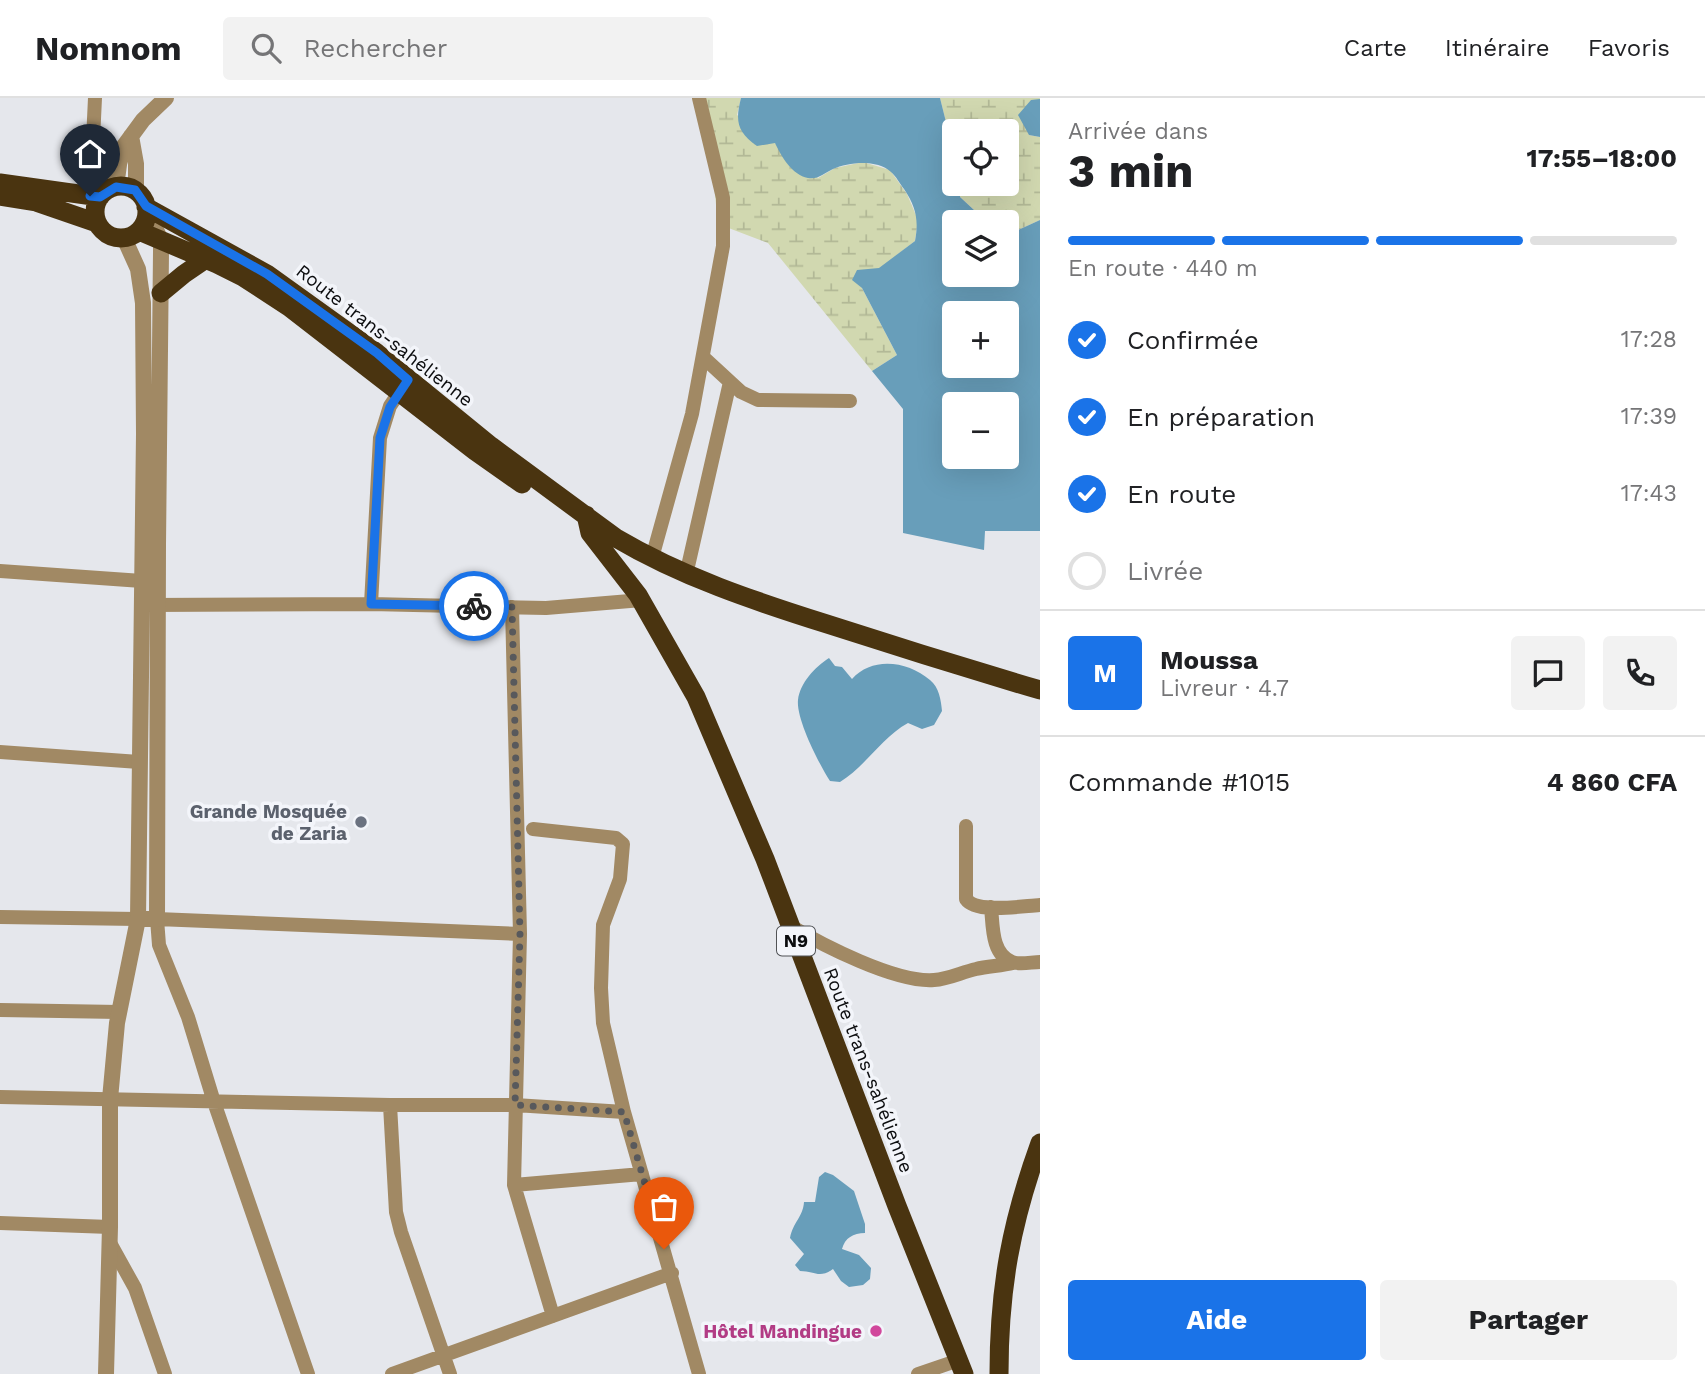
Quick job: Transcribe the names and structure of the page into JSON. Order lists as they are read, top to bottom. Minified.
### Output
{"streets":{"highway":["Route trans-sahélienne","N9"]},"places":["Grande Mosquée de Zaria","Hôtel Mandingue"],"page":{"header":"Nomnom","search":"Rechercher","nav":["Carte","Itinéraire","Favoris"],"heading":["3 min","Arrivée dans","17:55–18:00"],"panel":["Moussa","Livreur · 4.7","Commande #1015","4 860 CFA"],"map_buttons":["+","−"],"bar":"En route · 440 m","list":[["Confirmée","17:28"],["En préparation","17:39"],["En route","17:43"],"Livrée"],"round":"M","buttons":["Aide","Partager"]}}
